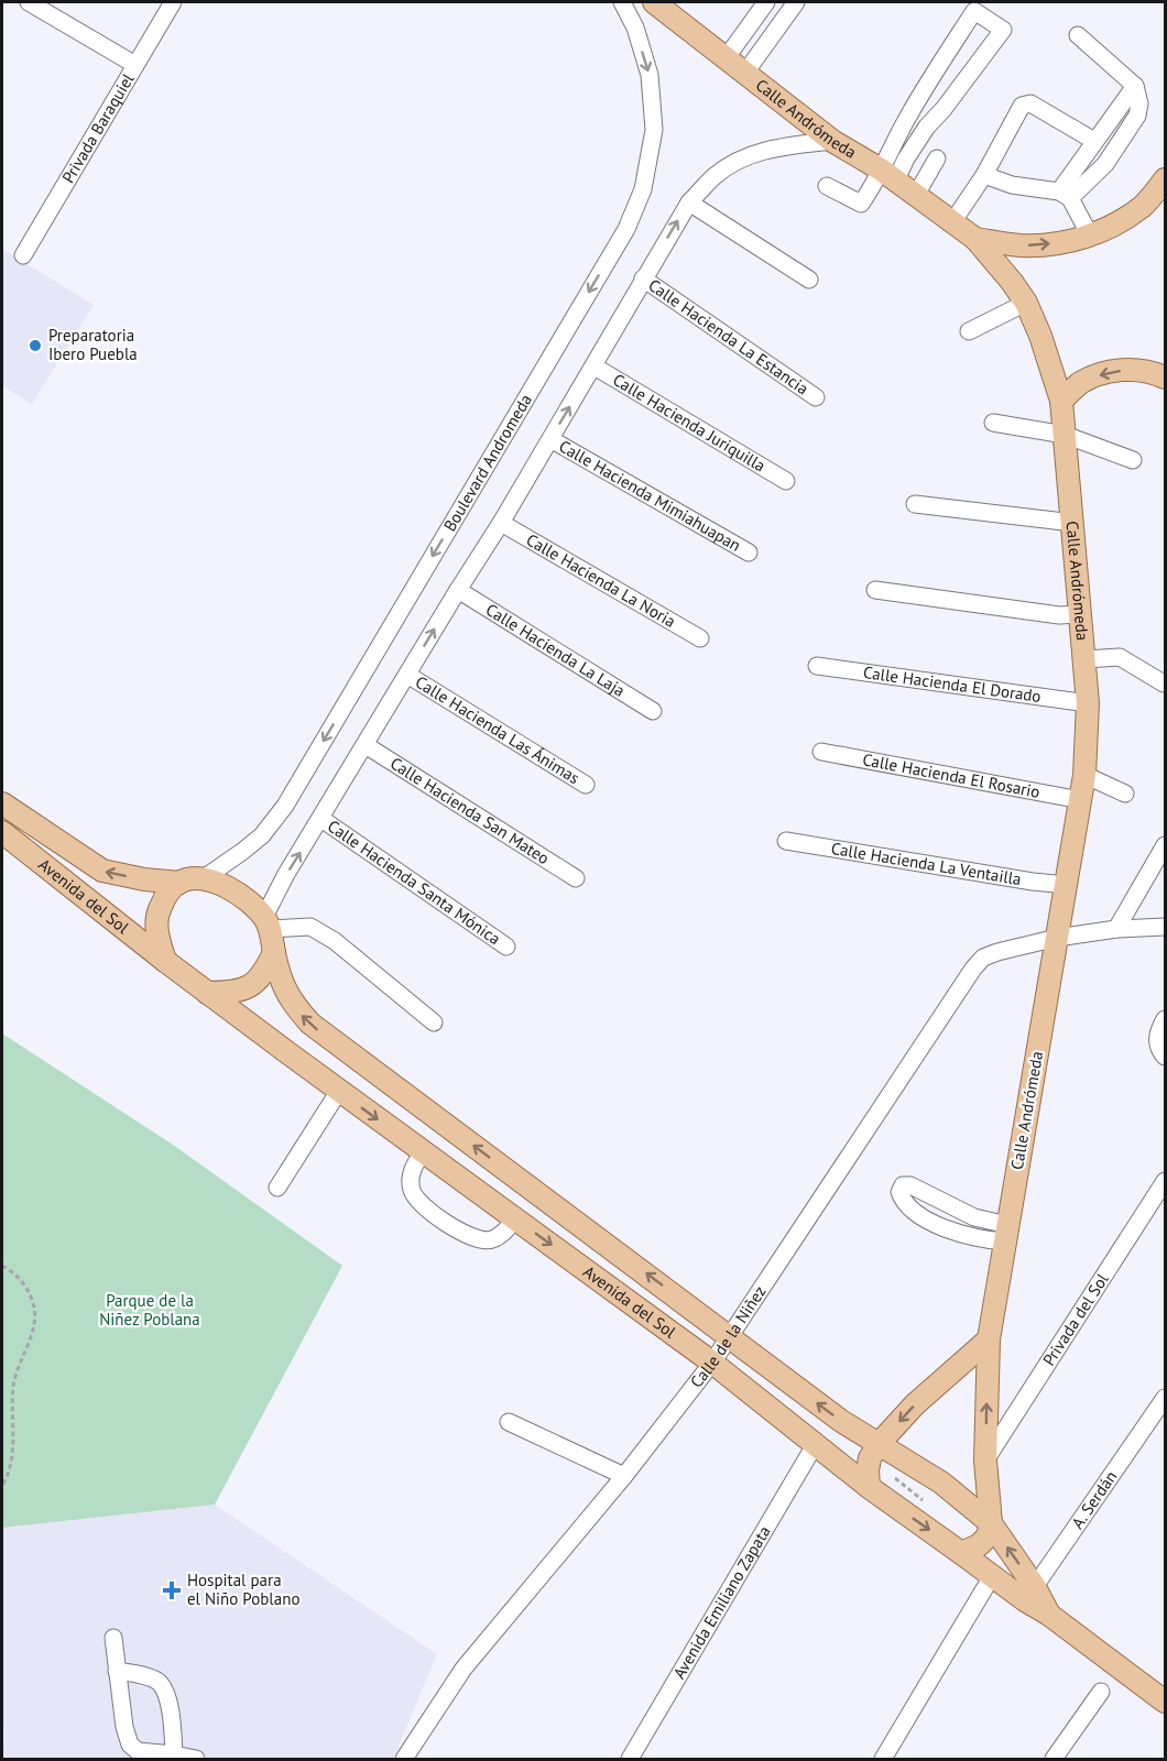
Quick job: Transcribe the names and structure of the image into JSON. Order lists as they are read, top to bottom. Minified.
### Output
{"streets":{"main road":["Calle Andrómeda","Avenida del Sol"],"street":["Privada Baraquiel","Calle Hacienda La Estancia","Calle Hacienda Juriquilla","Boulevard Andromeda","Calle Hacienda Mimiahuapan","Calle Hacienda La Noria","Calle Hacienda La Laja","Calle Hacienda El Dorado","Calle Hacienda Las Ánimas","Calle Hacienda El Rosario","Calle Hacienda San Mateo","Calle Hacienda La Ventailla","Calle Hacienda Santa Mónica","Privada del Sol","Calle de la Niñez","A. Serdán","Avenida Emiliano Zapata"]},"crossings":[["Calle Andrómeda","Calle Hacienda El Dorado"],["Calle Andrómeda","Calle Hacienda El Rosario"],["Calle Andrómeda","Calle Hacienda La Ventailla"],["Calle Andrómeda","Avenida del Sol"],["Calle Andrómeda","Privada del Sol"],["Calle Andrómeda","Calle de la Niñez"],["Boulevard Andromeda","Avenida del Sol"],["Avenida del Sol","Calle de la Niñez"],["Avenida del Sol","A. Serdán"],["Avenida del Sol","Avenida Emiliano Zapata"]],"parks":["Parque de la Niñez Poblana"],"places":{"other":["Preparatoria Ibero Puebla"],"health":["Hospital para el Niño Poblano"]}}
